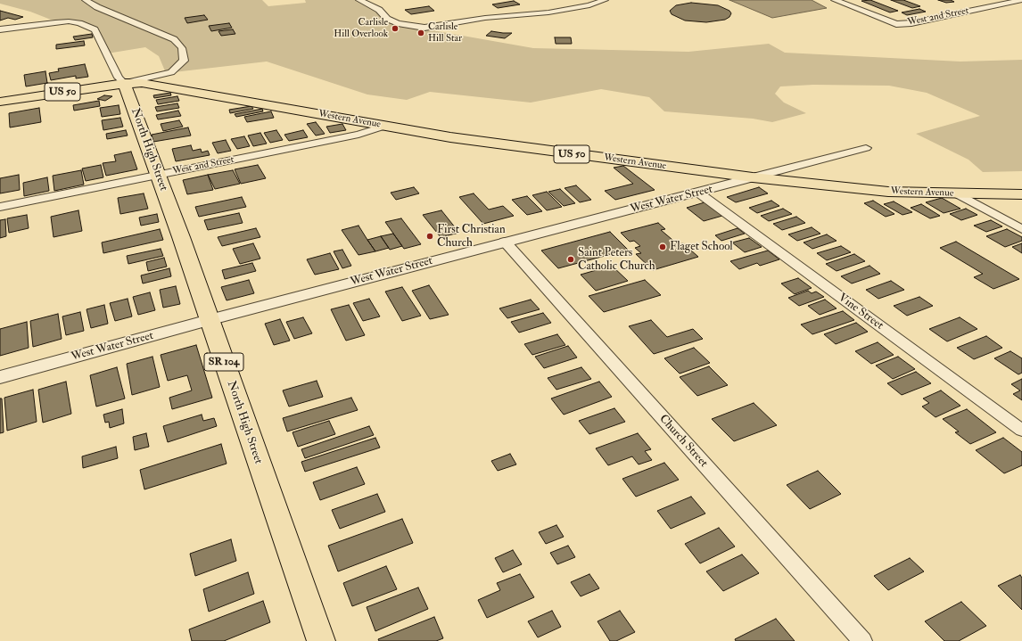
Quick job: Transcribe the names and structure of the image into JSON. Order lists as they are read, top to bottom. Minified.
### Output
{"streets":{"main road":["US 50","Western Avenue","North High Street","SR 104"],"street":["West 2nd Street","West Water Street","Vine Street","Church Street"]},"crossings":[["West 2nd Street","Western Avenue"],["West 2nd Street","North High Street"],["US 50","Western Avenue"],["US 50","North High Street"],["Western Avenue","North High Street"],["Western Avenue","West Water Street"],["North High Street","West Water Street"],["West Water Street","Vine Street"],["West Water Street","Church Street"]],"places":["Carlisle Hill Overlook","Carlisle Hill Star","First Christian Church","Flaget School","Saint Peters Catholic Church"]}
